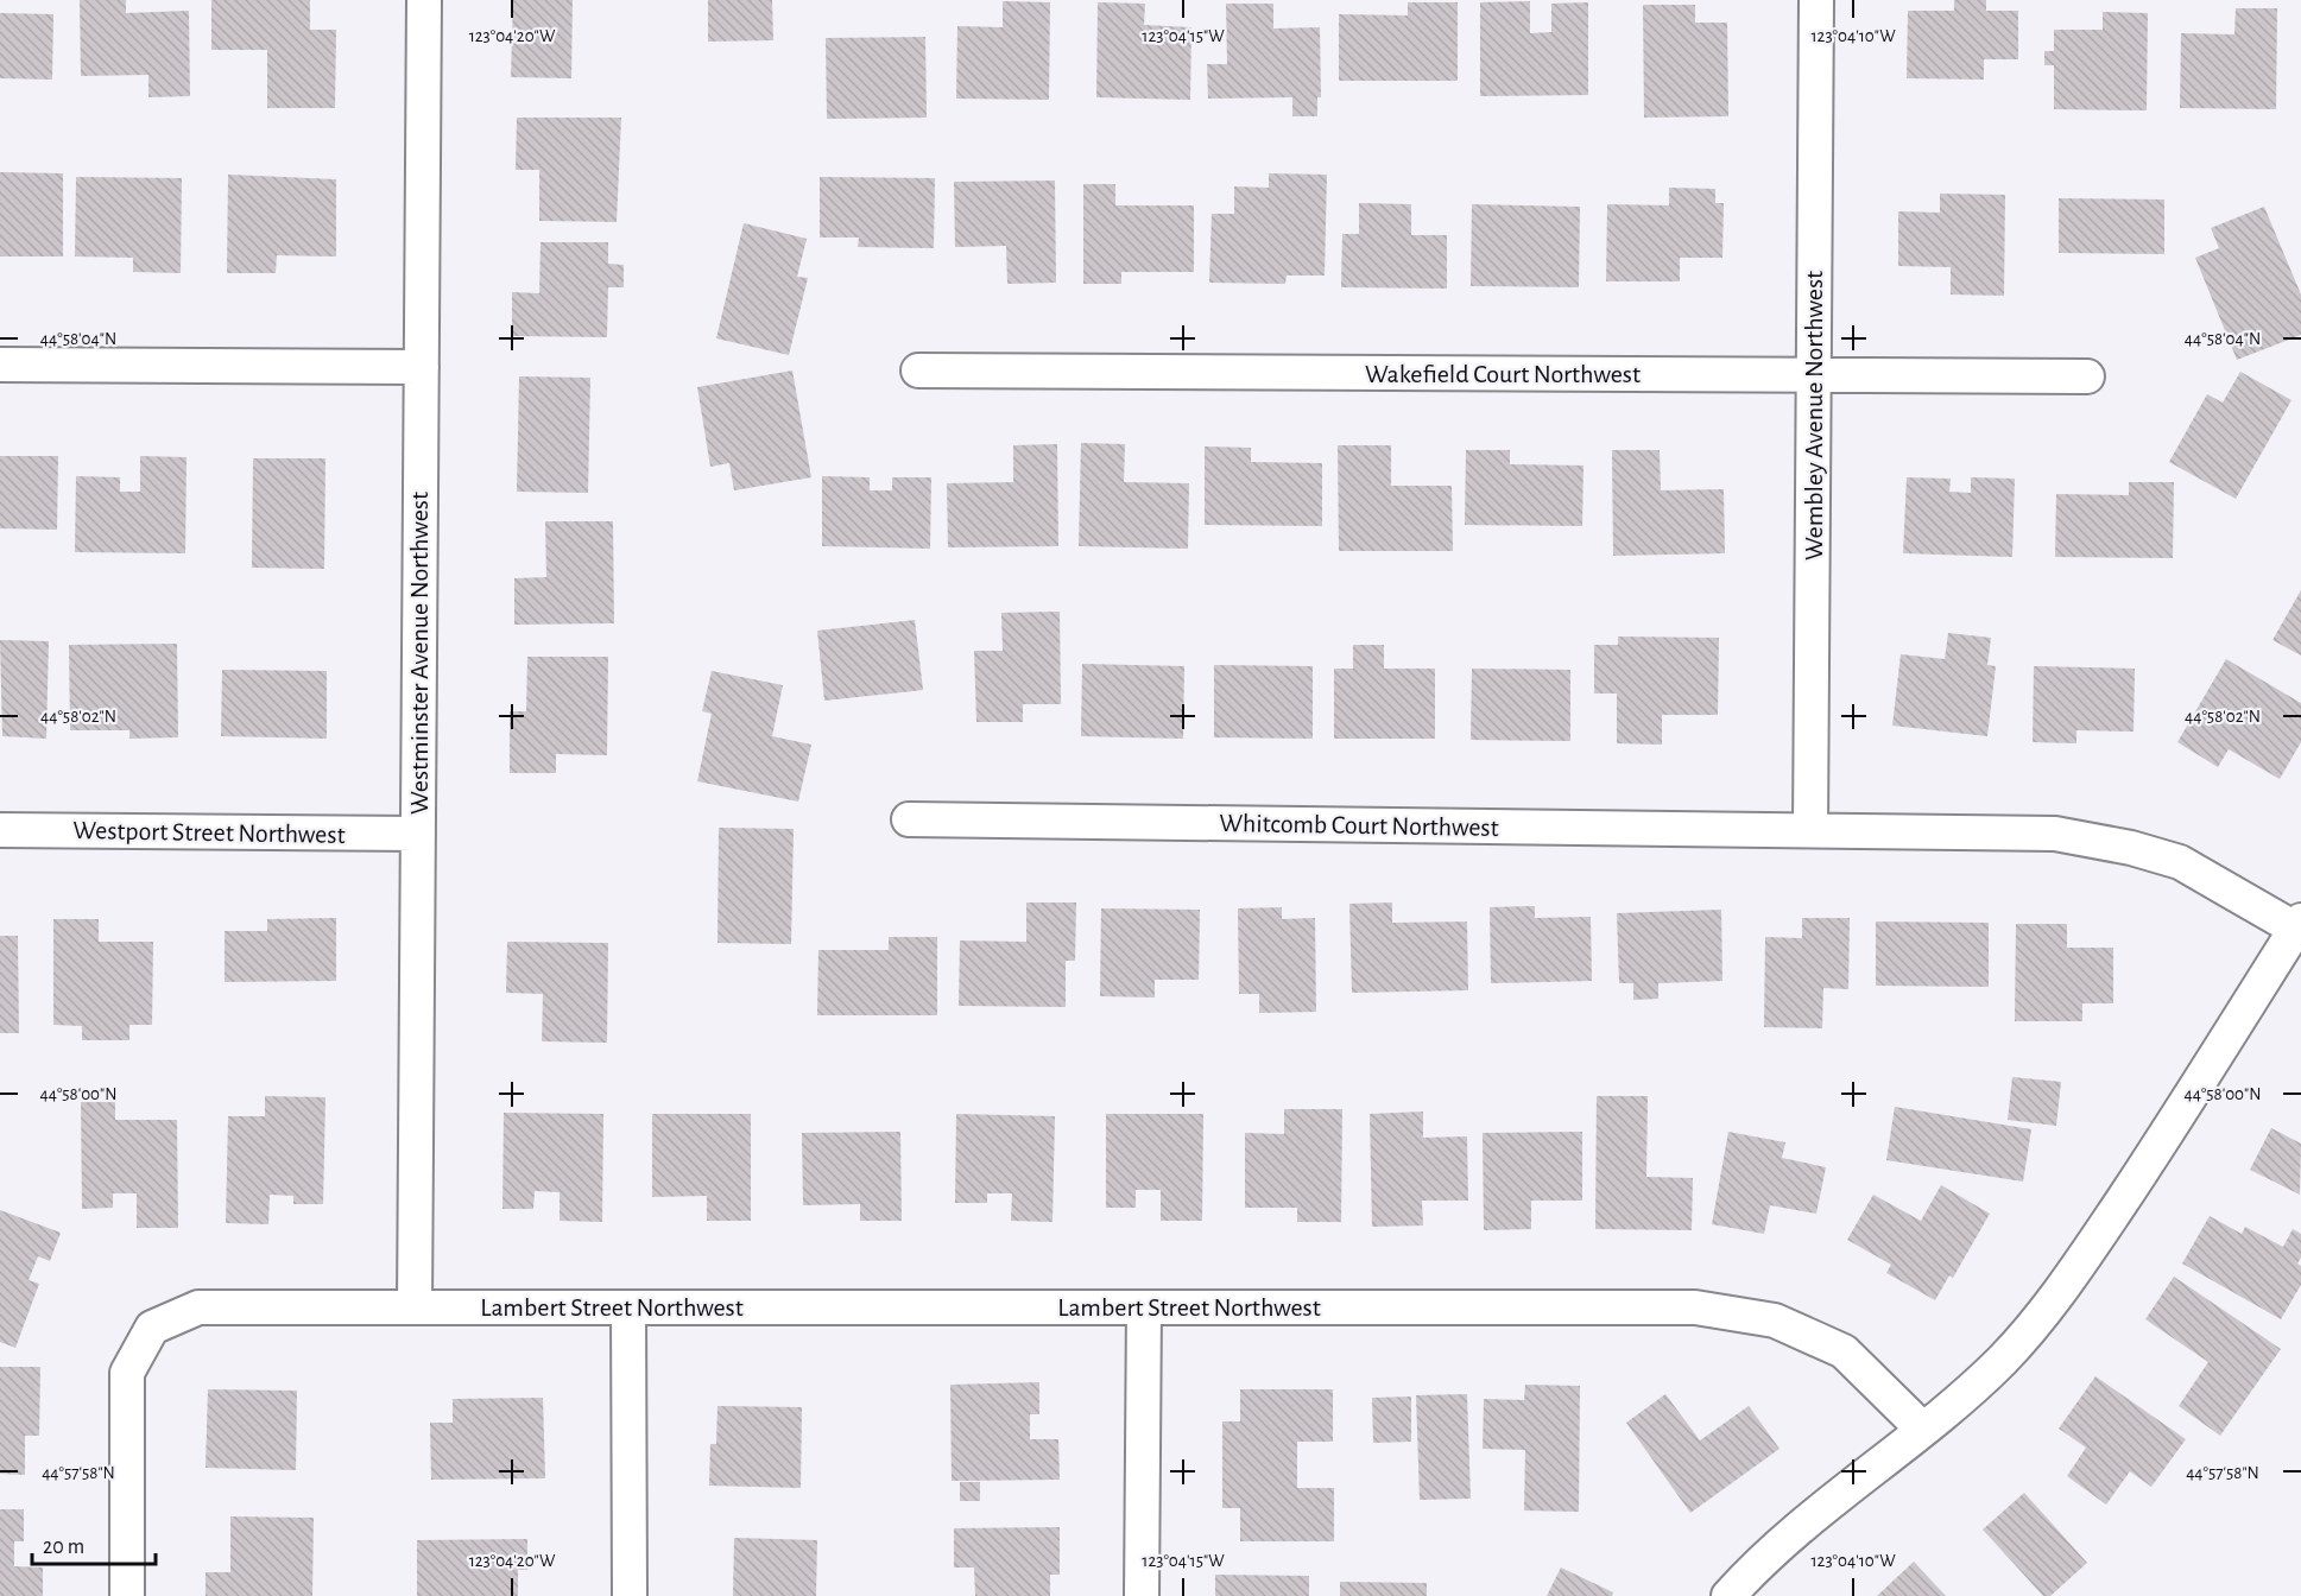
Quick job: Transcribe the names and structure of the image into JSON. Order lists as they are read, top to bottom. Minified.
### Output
{"streets":{"street":["Wakefield Court Northwest","Wembley Avenue Northwest","Westminster Avenue Northwest","Whitcomb Court Northwest","Westport Street Northwest","Lambert Street Northwest"]},"crossings":[["Wakefield Court Northwest","Wembley Avenue Northwest"],["Wembley Avenue Northwest","Whitcomb Court Northwest"],["Westminster Avenue Northwest","Westport Street Northwest"],["Westminster Avenue Northwest","Lambert Street Northwest"]],"scale_bar":"20 m","coordinates":["123°04'20\"W","123°04'15\"W","123°04'10\"W","44°58'04\"N","44°58'02\"N","44°58'00\"N","44°57'58\"N"]}
